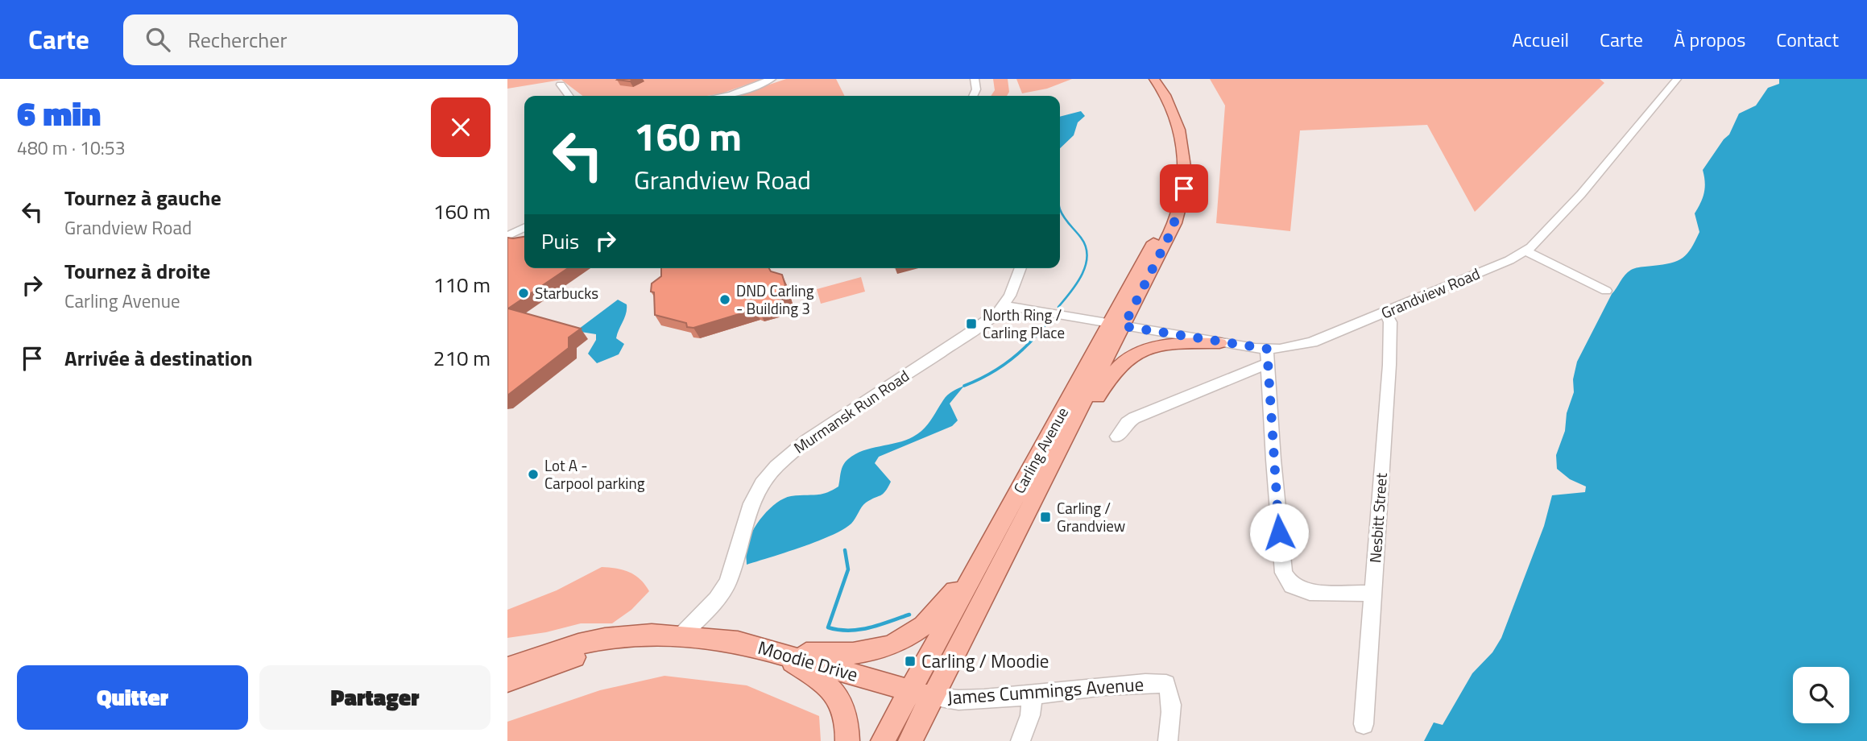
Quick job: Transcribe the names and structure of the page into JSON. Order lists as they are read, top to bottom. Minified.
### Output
{"streets":{"main road":["Carling Avenue","Moodie Drive"],"street":["Grandview Road","Murmansk Run Road","Nesbitt Street","James Cummings Avenue"]},"crossings":[["Grandview Road","Murmansk Run Road"],["Grandview Road","Carling Avenue"],["Grandview Road","Nesbitt Street"],["Murmansk Run Road","Moodie Drive"],["Carling Avenue","Moodie Drive"],["Carling Avenue","James Cummings Avenue"],["Moodie Drive","James Cummings Avenue"]],"places":{"other":["Starbucks","DND Carling - Building 3","Lot A - Carpool parking"],"transit":["North Ring / Carling Place","Carling / Grandview","Carling / Moodie"]},"page":{"header":"Carte","search":"Rechercher","nav":["Accueil","Carte","À propos","Contact"],"heading":["6 min","480 m · 10:53"],"turn":["160 m","Grandview Road"],"list":[{"name":"Tournez à gauche","note":"Grandview Road","value":"160 m"},{"name":"Tournez à droite","note":"Carling Avenue","value":"110 m"},{"name":"Arrivée à destination","value":"210 m"}],"then":"Puis","buttons":["Quitter","Partager"]}}
